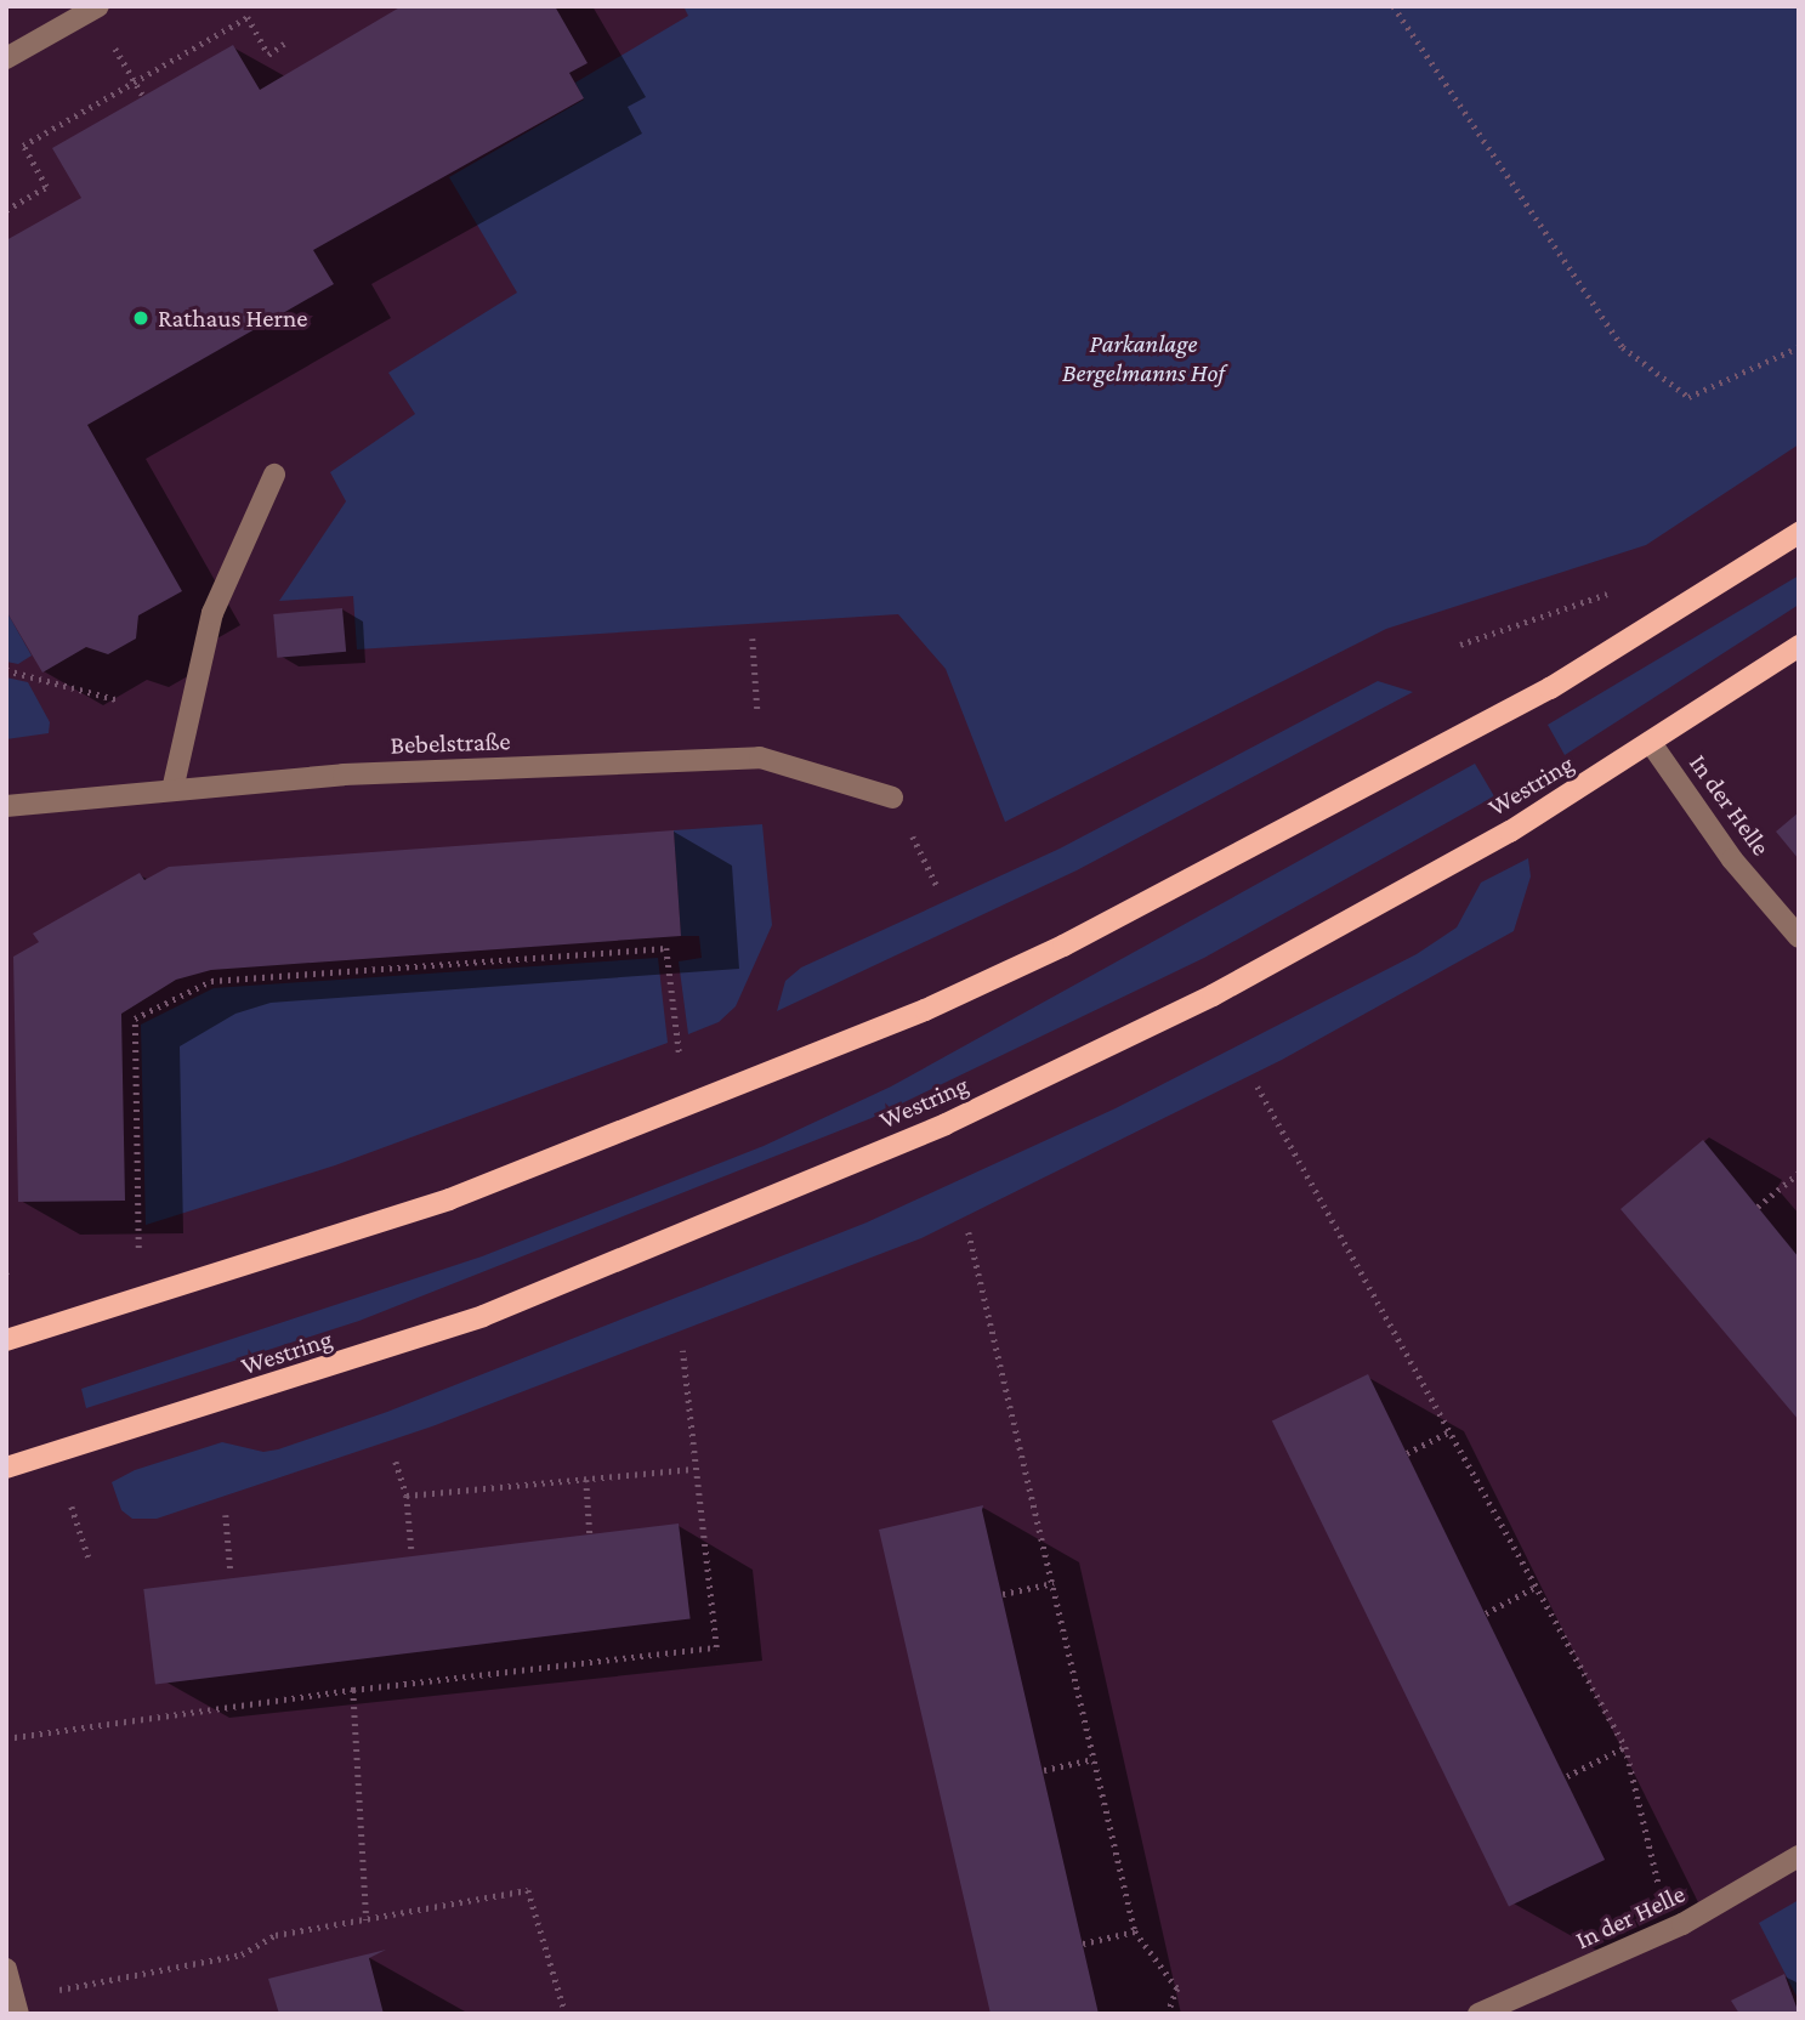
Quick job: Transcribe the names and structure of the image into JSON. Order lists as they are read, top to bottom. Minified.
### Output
{"streets":{"main road":["Westring"],"street":["Bebelstraße","In der Helle"]},"crossings":[["Westring","In der Helle"]],"parks":["Parkanlage Bergelmanns Hof"],"places":["Rathaus Herne"]}
